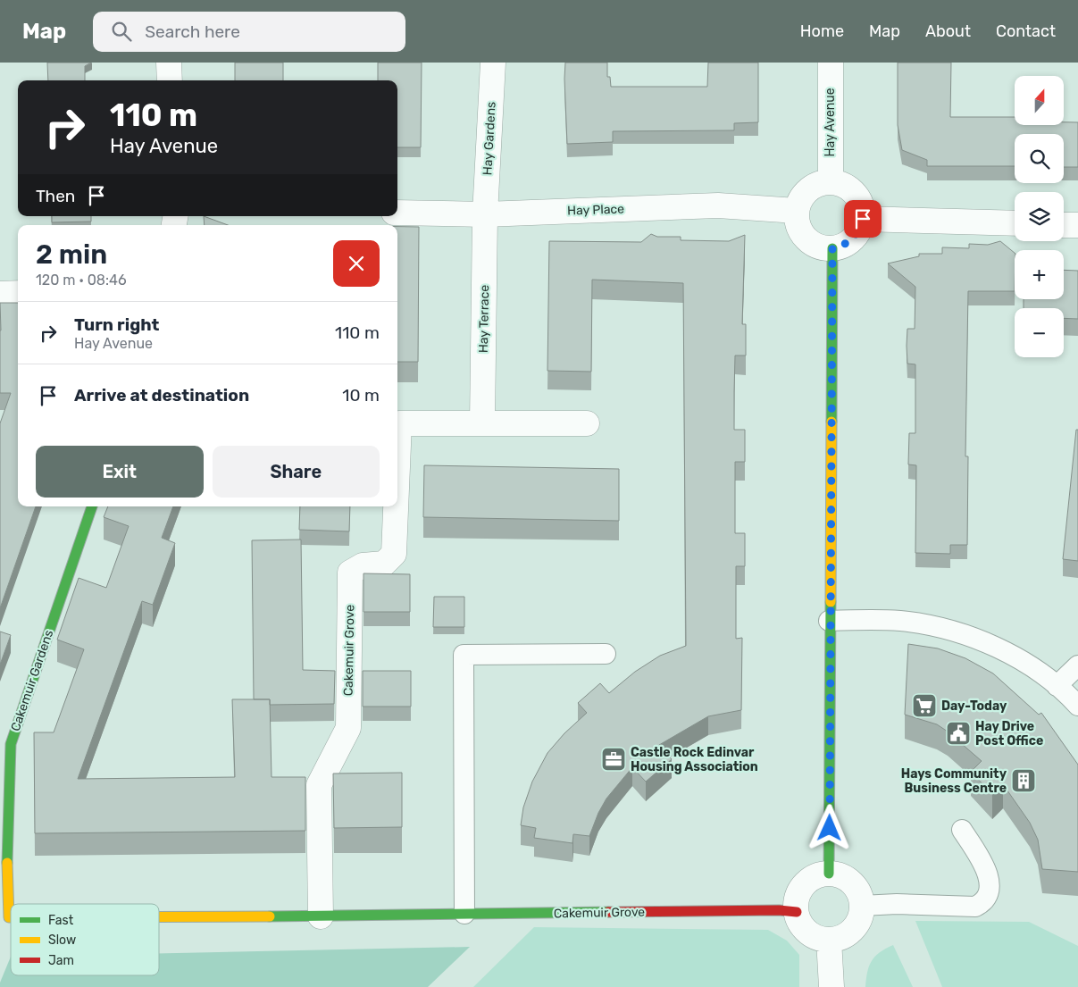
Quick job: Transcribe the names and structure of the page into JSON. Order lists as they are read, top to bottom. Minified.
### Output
{"streets":{"street":["Hay Avenue","Hay Gardens","Hay Place","Hay Terrace","Cakemuir Grove","Cakemuir Gardens"]},"crossings":[["Hay Avenue","Hay Place"],["Hay Gardens","Hay Place"],["Hay Gardens","Hay Terrace"],["Hay Place","Hay Terrace"],["Hay Terrace","Cakemuir Grove"]],"places":{"supermarket":["Day-Today"],"public building":["Hay Drive Post Office"],"office":["Castle Rock Edinvar Housing Association"],"building":["Hays Community Business Centre"]},"legend":["Fast","Slow","Jam"],"north":"top","page":{"header":"Map","search":"Search here","nav":["Home","Map","About","Contact"],"map_buttons":["+","−"],"turn":["110 m","Hay Avenue"],"then":"Then","heading":["2 min","120 m · 08:46"],"list":[{"name":"Turn right","note":"Hay Avenue","value":"110 m"},{"name":"Arrive at destination","value":"10 m"}],"buttons":["Exit","Share"]}}
